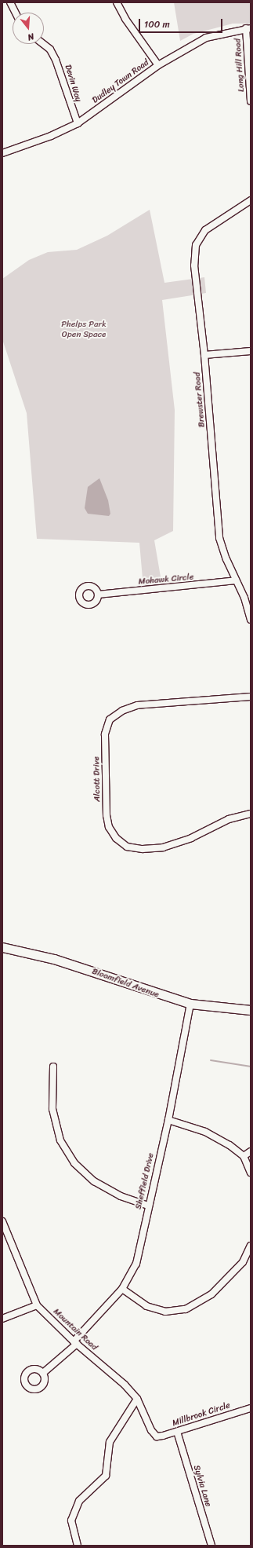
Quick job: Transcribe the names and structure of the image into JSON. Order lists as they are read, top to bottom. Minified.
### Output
{"streets":{"main road":["Bloomfield Avenue"],"street":["Long Hill Road","Dudley Town Road","Devin Way","Brewster Road","Mohawk Circle","Alcott Drive","Sheffield Drive","Mountain Road","Millbrook Circle","Sylvia Lane"]},"crossings":[["Long Hill Road","Dudley Town Road"],["Dudley Town Road","Devin Way"],["Brewster Road","Mohawk Circle"],["Bloomfield Avenue","Sheffield Drive"],["Sheffield Drive","Mountain Road"],["Mountain Road","Millbrook Circle"],["Millbrook Circle","Sylvia Lane"]],"parks":["Phelps Park Open Space"],"scale_bar":"100 m","north":"bottom"}
